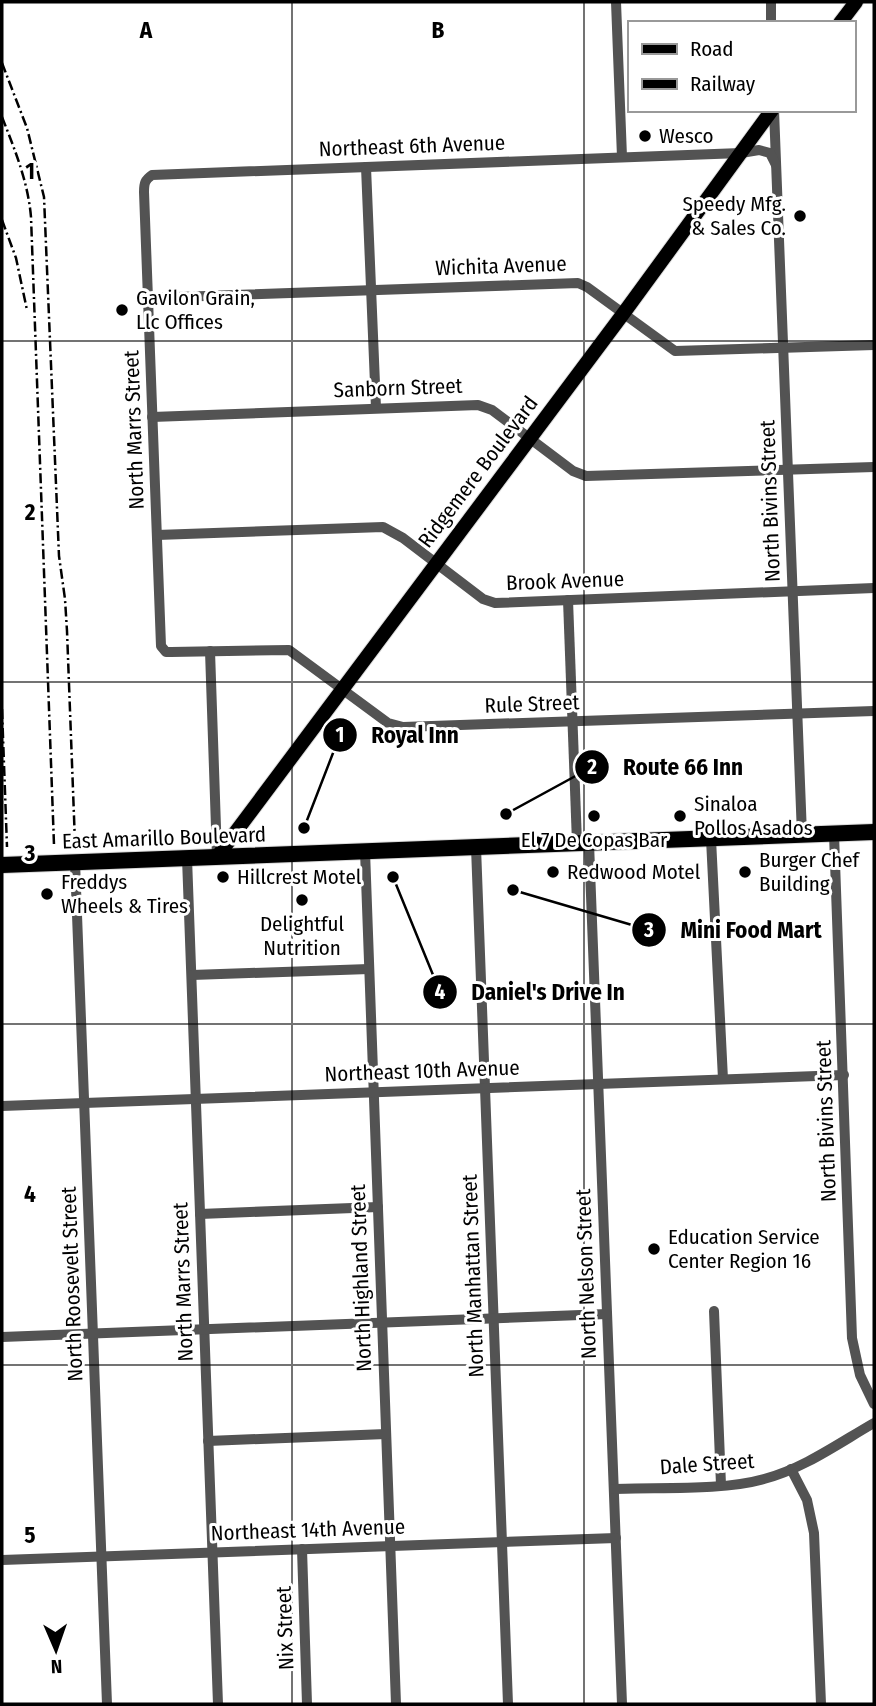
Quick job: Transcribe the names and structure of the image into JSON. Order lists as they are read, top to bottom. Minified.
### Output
{"streets":{"highway":["East Amarillo Boulevard"],"main road":["Ridgemere Boulevard"],"street":["Northeast 6th Avenue","Wichita Avenue","Sanborn Street","North Marrs Street","North Bivins Street","Brook Avenue","Rule Street","Northeast 10th Avenue","North Nelson Street","North Manhattan Street","North Highland Street","North Roosevelt Street","Dale Street","Northeast 14th Avenue","Nix Street"]},"crossings":[["Northeast 6th Avenue","North Marrs Street"],["Northeast 6th Avenue","Ridgemere Boulevard"],["Wichita Avenue","North Marrs Street"],["Wichita Avenue","Ridgemere Boulevard"],["Wichita Avenue","North Bivins Street"],["Sanborn Street","North Marrs Street"],["Sanborn Street","Ridgemere Boulevard"],["Sanborn Street","North Bivins Street"],["North Marrs Street","Brook Avenue"],["North Marrs Street","Rule Street"],["North Marrs Street","East Amarillo Boulevard"],["North Marrs Street","Northeast 10th Avenue"],["North Marrs Street","Northeast 14th Avenue"],["Ridgemere Boulevard","Brook Avenue"],["Ridgemere Boulevard","Rule Street"],["Ridgemere Boulevard","East Amarillo Boulevard"],["North Bivins Street","Brook Avenue"],["North Bivins Street","Rule Street"],["North Bivins Street","East Amarillo Boulevard"],["North Bivins Street","Northeast 10th Avenue"],["Brook Avenue","North Nelson Street"],["Rule Street","North Nelson Street"],["East Amarillo Boulevard","North Nelson Street"],["East Amarillo Boulevard","North Manhattan Street"],["East Amarillo Boulevard","North Highland Street"],["East Amarillo Boulevard","North Roosevelt Street"],["Northeast 10th Avenue","North Nelson Street"],["Northeast 10th Avenue","North Manhattan Street"],["Northeast 10th Avenue","North Highland Street"],["Northeast 10th Avenue","North Roosevelt Street"],["North Nelson Street","Dale Street"],["North Nelson Street","Northeast 14th Avenue"],["North Manhattan Street","Northeast 14th Avenue"],["North Highland Street","Northeast 14th Avenue"],["North Roosevelt Street","Northeast 14th Avenue"],["Northeast 14th Avenue","Nix Street"]],"places":["Wesco","Speedy Mfg. & Sales Co.","Gavilon Grain, Llc Offices","Route 66 Inn","El 7 De Copas Bar","Sinaloa Pollos Asados","Royal Inn","Redwood Motel","Burger Chef Building","Hillcrest Motel","Daniel's Drive In","Mini Food Mart","Freddys Wheels & Tires","Delightful Nutrition","Education Service Center Region 16"],"legend":["Road","Railway"],"north":"bottom","grid":{"columns":["A","B"],"rows":["1","2","3","4","5"]}}
